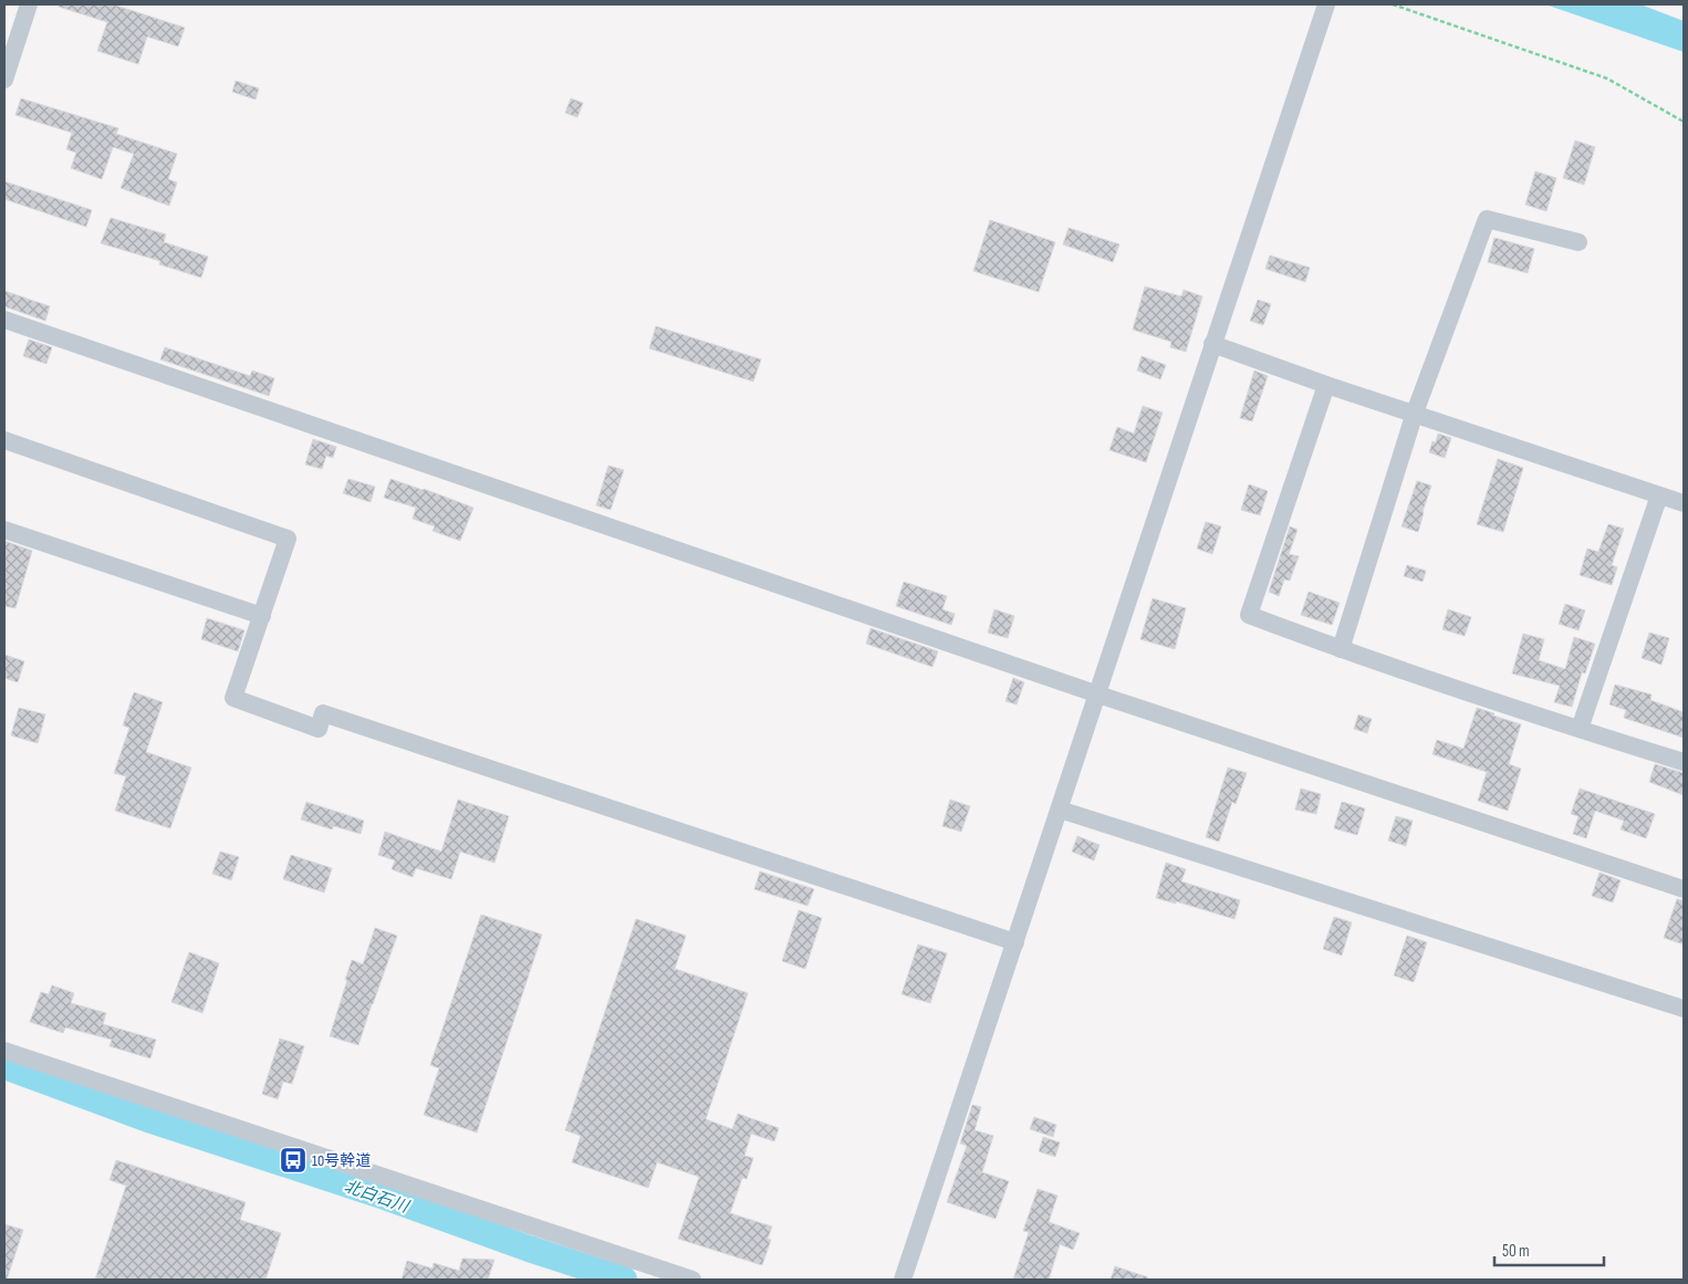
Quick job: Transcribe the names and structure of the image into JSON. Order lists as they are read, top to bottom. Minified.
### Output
{"water":["北白石川"],"places":{"bus stop":["10号幹道"]},"scale_bar":"50 m"}
